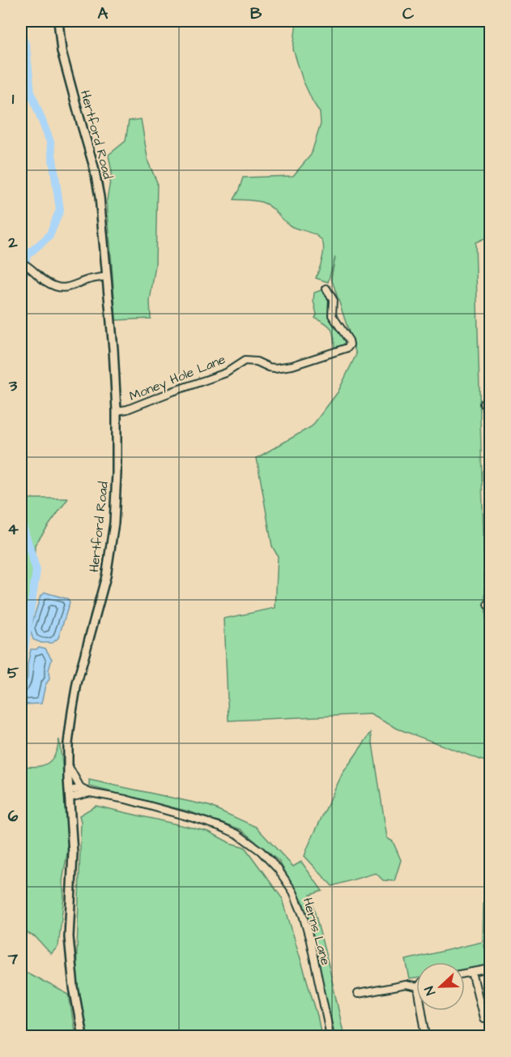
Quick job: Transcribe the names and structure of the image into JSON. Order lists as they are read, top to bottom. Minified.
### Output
{"streets":{"main road":["Hertford Road"],"street":["Money Hole Lane","Herns Lane"]},"crossings":[["Hertford Road","Money Hole Lane"],["Hertford Road","Herns Lane"]],"north":"left","grid":{"columns":["A","B","C"],"rows":["1","2","3","4","5","6","7"]}}
